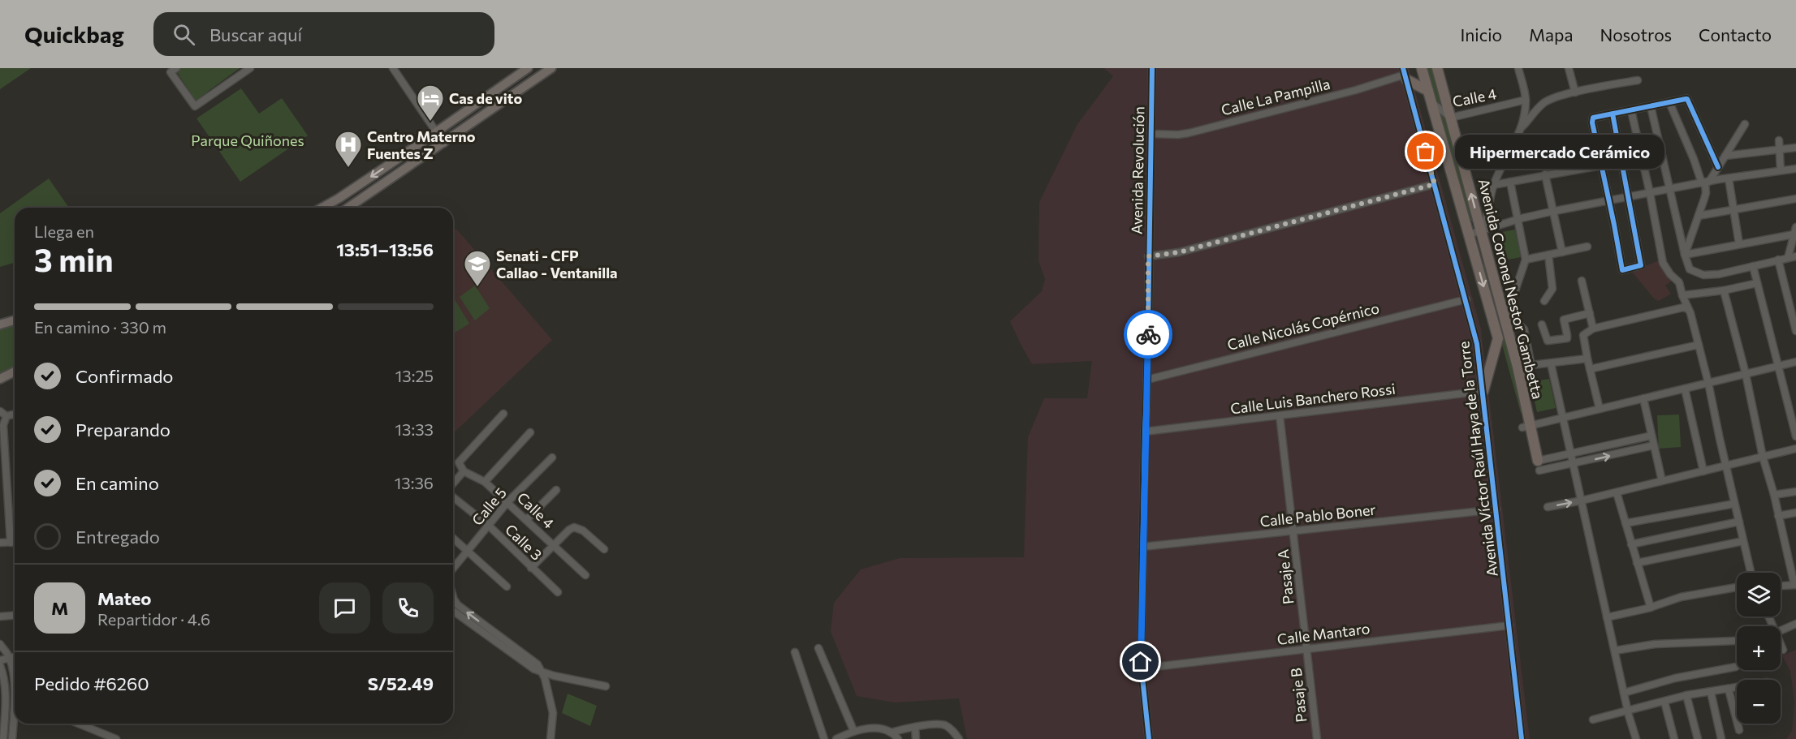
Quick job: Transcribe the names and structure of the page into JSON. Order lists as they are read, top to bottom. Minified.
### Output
{"streets":{"highway":["Avenida Coronel Nestor Gambetta"],"street":["Calle La Pampilla","Calle 4","Avenida Revolución","Calle Nicolás Copérnico","Calle Luis Banchero Rossi","Avenida Víctor Raúl Haya de la Torre","Calle 5","Calle Pablo Boner","Calle 3","Pasaje A","Calle Mantaro","Pasaje B"]},"crossings":[["Calle La Pampilla","Avenida Revolución"],["Calle La Pampilla","Avenida Víctor Raúl Haya de la Torre"],["Calle 4","Avenida Coronel Nestor Gambetta"],["Calle 4","Calle 5"],["Avenida Revolución","Calle Nicolás Copérnico"],["Avenida Revolución","Calle Luis Banchero Rossi"],["Avenida Revolución","Calle Pablo Boner"],["Avenida Revolución","Calle Mantaro"],["Avenida Coronel Nestor Gambetta","Calle Luis Banchero Rossi"],["Avenida Coronel Nestor Gambetta","Avenida Víctor Raúl Haya de la Torre"],["Calle Nicolás Copérnico","Avenida Víctor Raúl Haya de la Torre"],["Calle Luis Banchero Rossi","Avenida Víctor Raúl Haya de la Torre"],["Calle Luis Banchero Rossi","Pasaje A"],["Avenida Víctor Raúl Haya de la Torre","Calle Pablo Boner"],["Avenida Víctor Raúl Haya de la Torre","Calle Mantaro"],["Calle 5","Calle 3"],["Calle Pablo Boner","Pasaje A"],["Pasaje A","Calle Mantaro"],["Pasaje A","Pasaje B"],["Calle Mantaro","Pasaje B"]],"parks":["Parque Quiñones"],"places":{"hotel":["Cas de vito"],"other":["Hipermercado Cerámico"],"hospital":["Centro Materno Fuentes Z"],"school or university":["Senati - CFP Callao - Ventanilla"]},"page":{"header":"Quickbag","search":"Buscar aquí","nav":["Inicio","Mapa","Nosotros","Contacto"],"bubble":"Hipermercado Cerámico","heading":["3 min","Llega en","13:51–13:56"],"panel":["Mateo","Repartidor · 4.6","Pedido #6260","S/52.49"],"bar":"En camino · 330 m","list":[["Confirmado","13:25"],["Preparando","13:33"],["En camino","13:36"],"Entregado"],"map_buttons":["+","−"],"round":"M"}}
